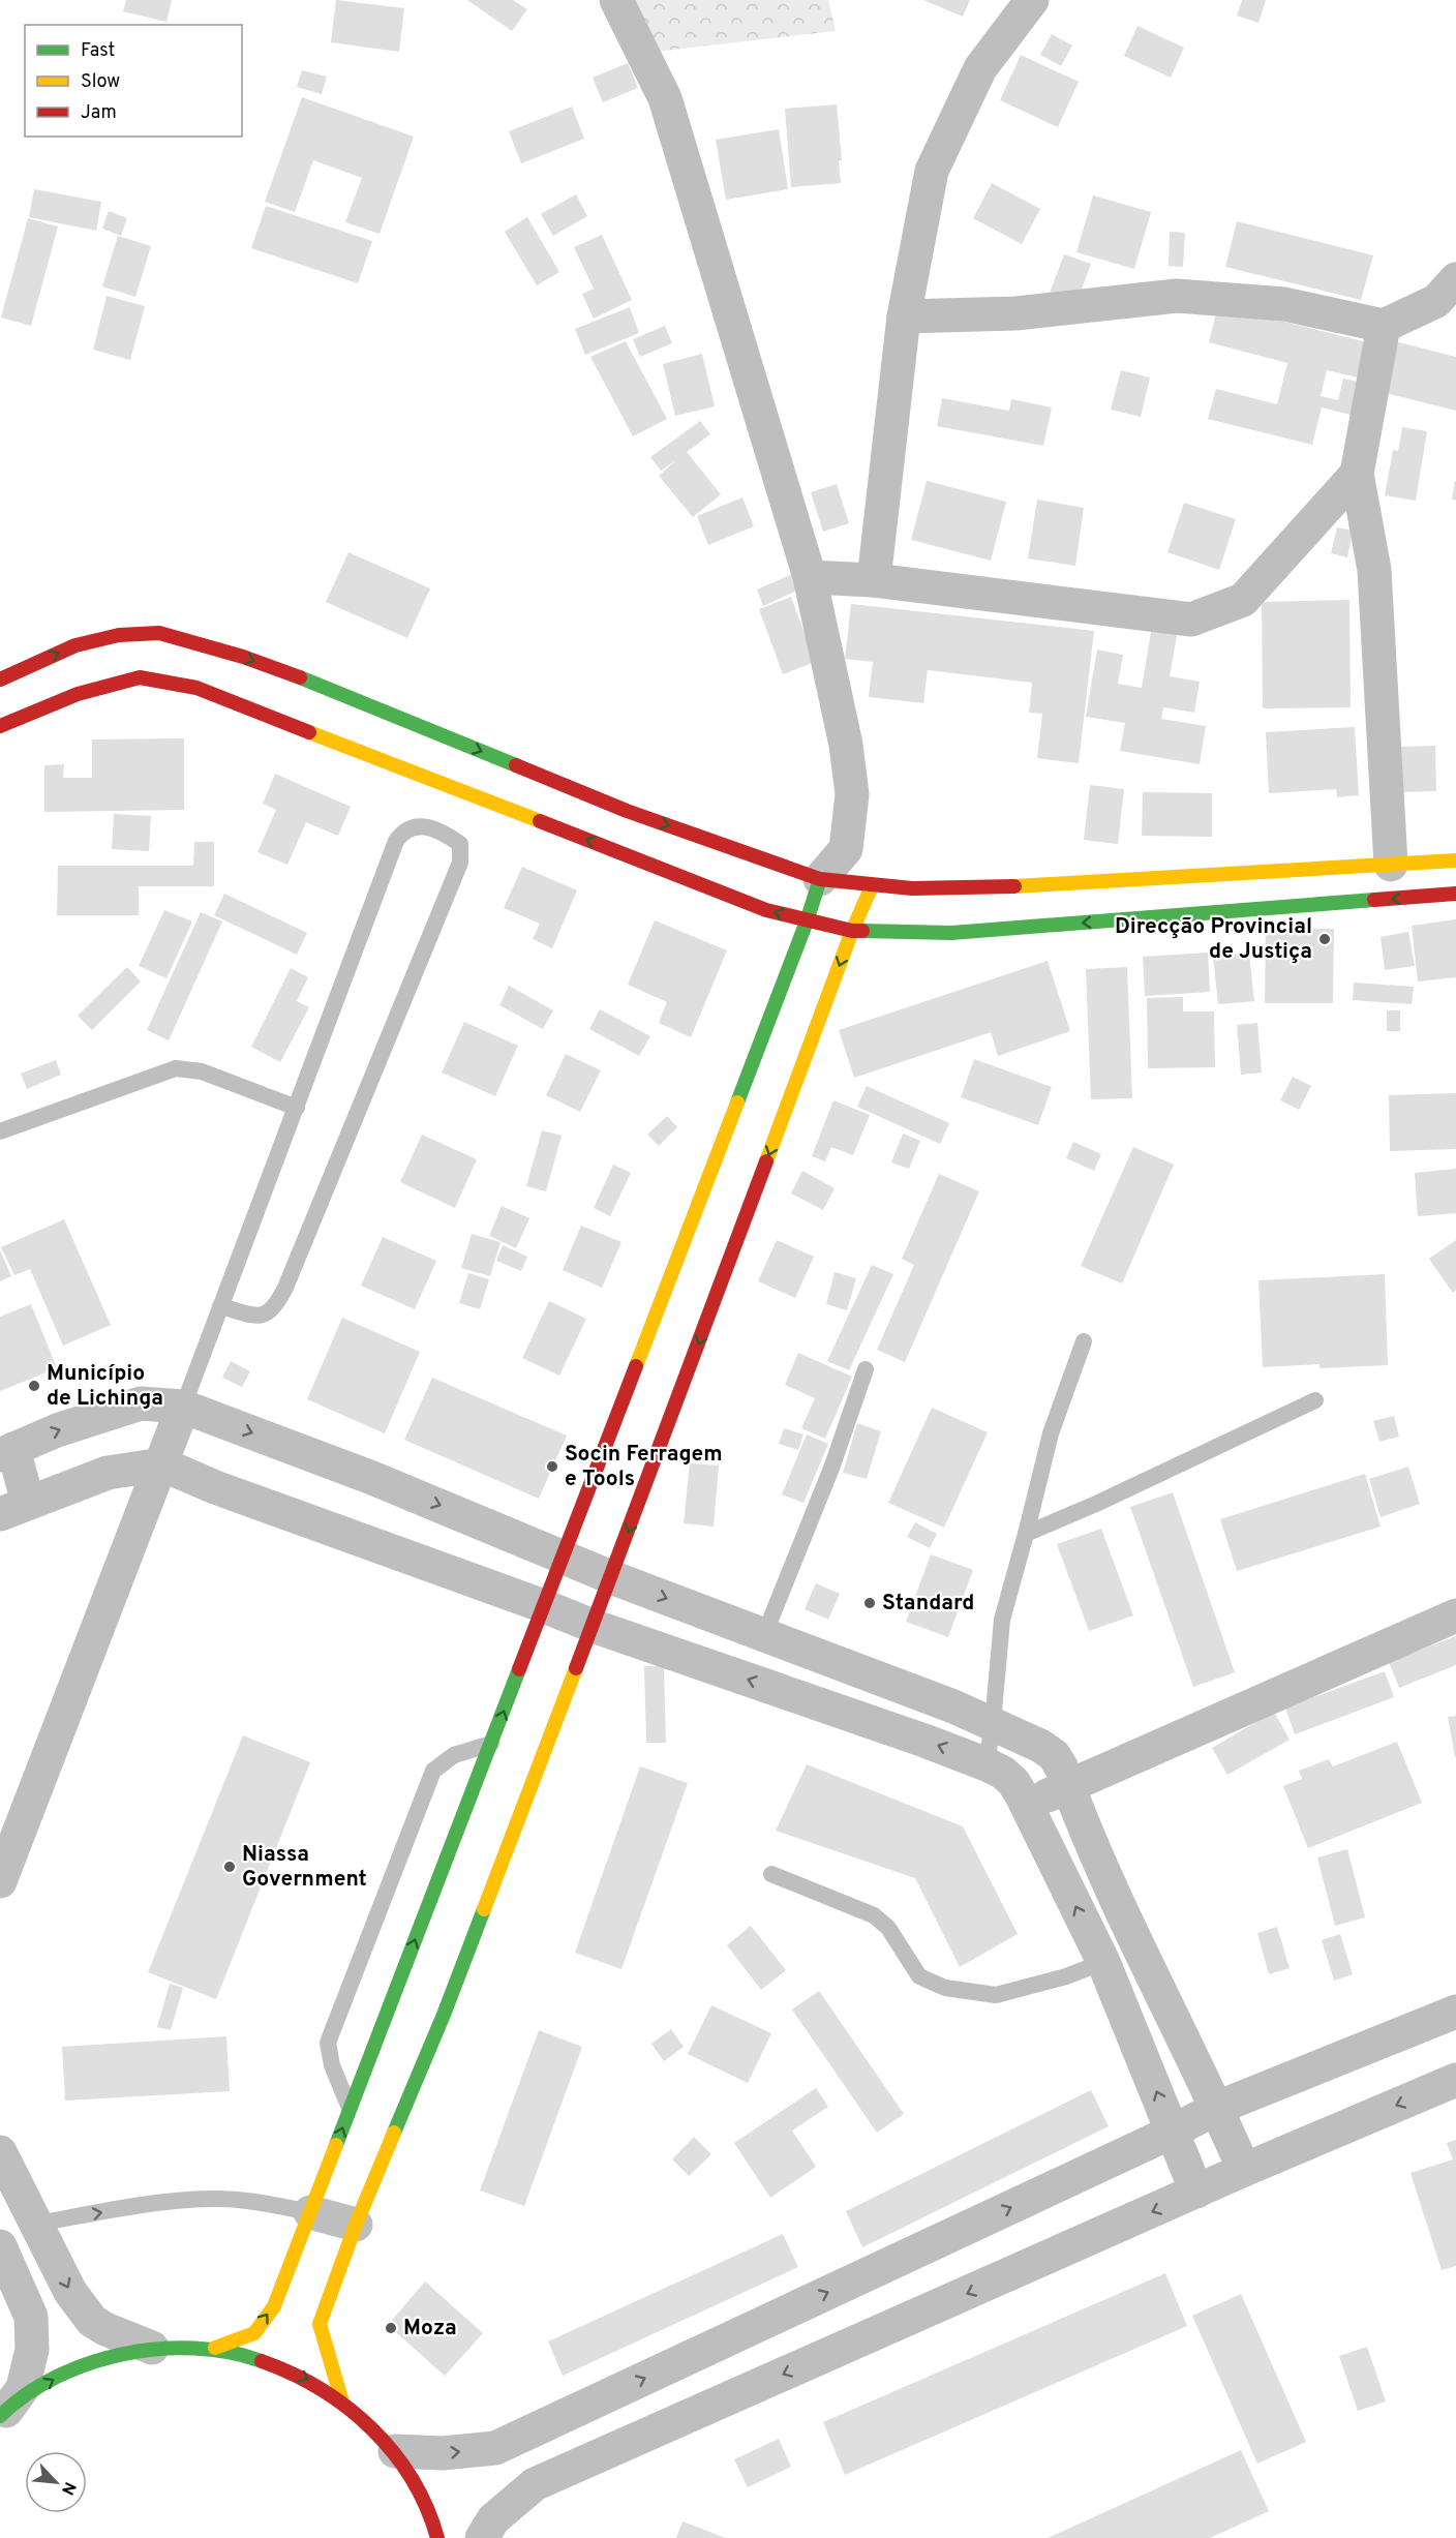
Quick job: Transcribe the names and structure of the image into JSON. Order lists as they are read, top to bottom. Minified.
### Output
{"places":["Direcção Provincial de Justiça","Município de Lichinga","Socin Ferragem e Tools","Standard","Niassa Government","Moza"],"legend":["Fast","Slow","Jam"],"north":"bottom right"}
